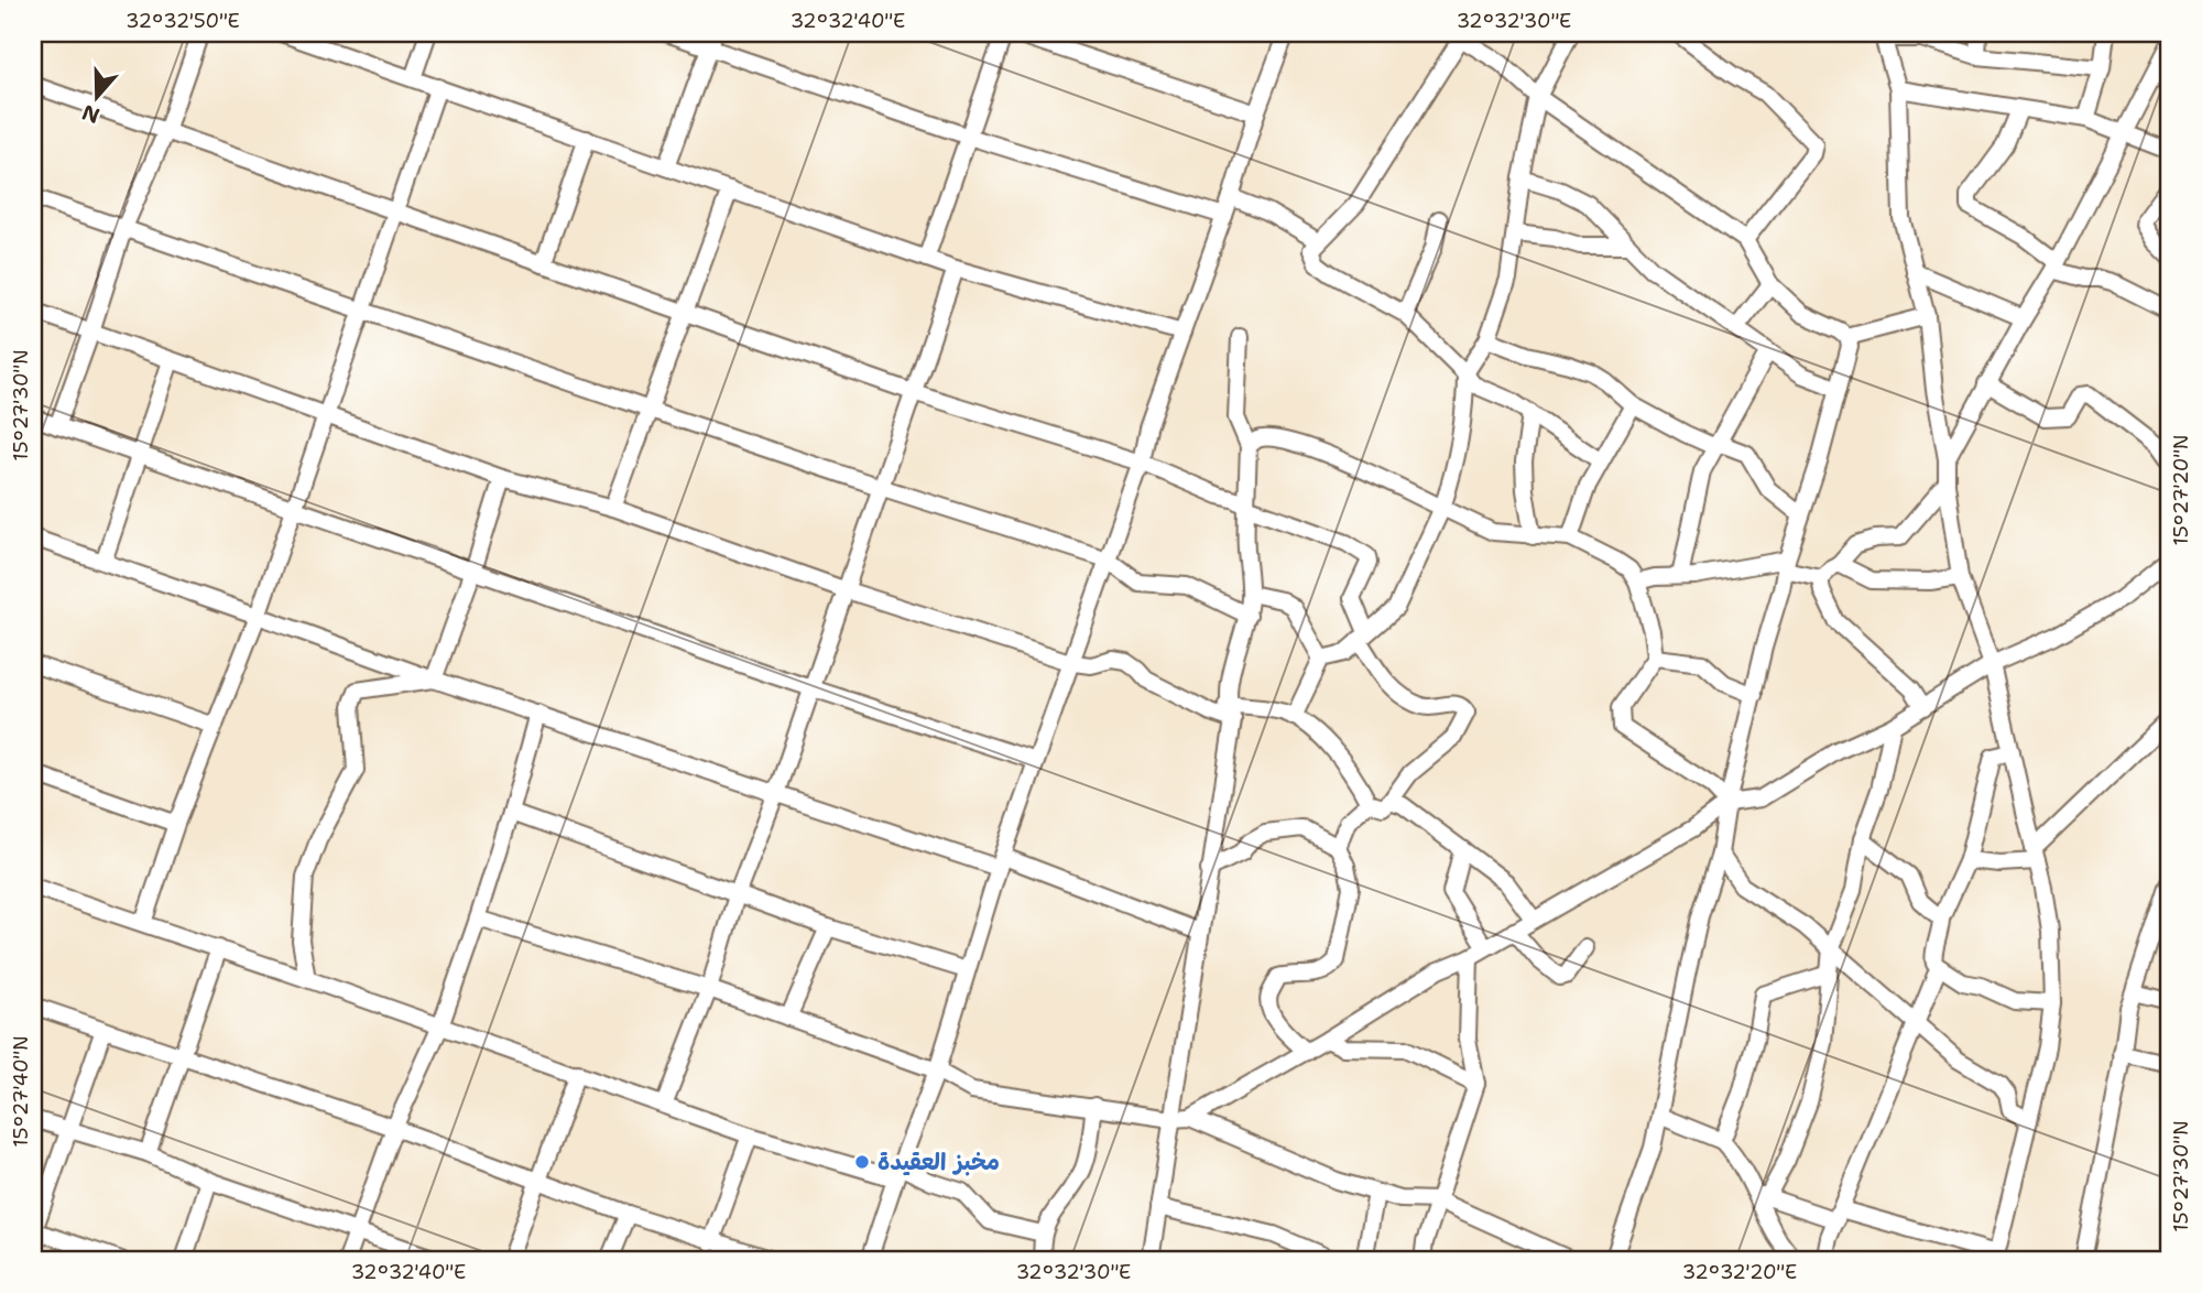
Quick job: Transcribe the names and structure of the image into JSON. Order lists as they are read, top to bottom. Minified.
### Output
{"places":["مخبز العقيدة"],"north":"bottom","coordinates":["32°32'50\"E","32°32'40\"E","32°32'30\"E","15°27'30\"N","15°27'20\"N","15°27'40\"N","32°32'20\"E"]}
